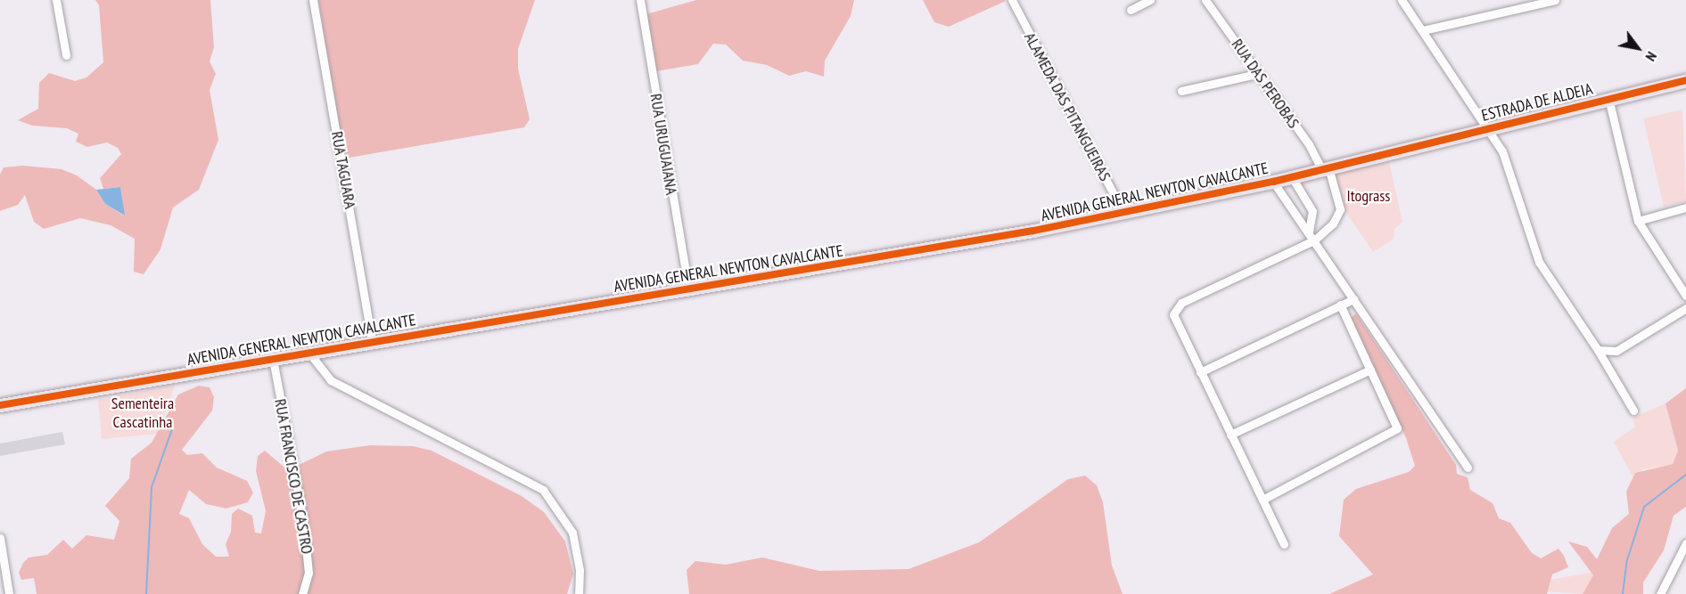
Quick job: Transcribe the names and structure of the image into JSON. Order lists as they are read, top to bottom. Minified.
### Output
{"streets":{"main road":["ESTRADA DE ALDEIA","AVENIDA GENERAL NEWTON CAVALCANTE"],"street":["RUA DAS PEROBAS","ALAMEDA DAS PITANGUEIRAS","RUA URUGUAIANA","RUA TAGUARA","RUA FRANCISCO DE CASTRO"]},"crossings":[["RUA DAS PEROBAS","AVENIDA GENERAL NEWTON CAVALCANTE"],["ESTRADA DE ALDEIA","AVENIDA GENERAL NEWTON CAVALCANTE"],["ALAMEDA DAS PITANGUEIRAS","AVENIDA GENERAL NEWTON CAVALCANTE"],["RUA URUGUAIANA","AVENIDA GENERAL NEWTON CAVALCANTE"],["RUA TAGUARA","AVENIDA GENERAL NEWTON CAVALCANTE"],["AVENIDA GENERAL NEWTON CAVALCANTE","RUA FRANCISCO DE CASTRO"]],"parks":["Itograss","Sementeira Cascatinha"],"north":"bottom right"}
